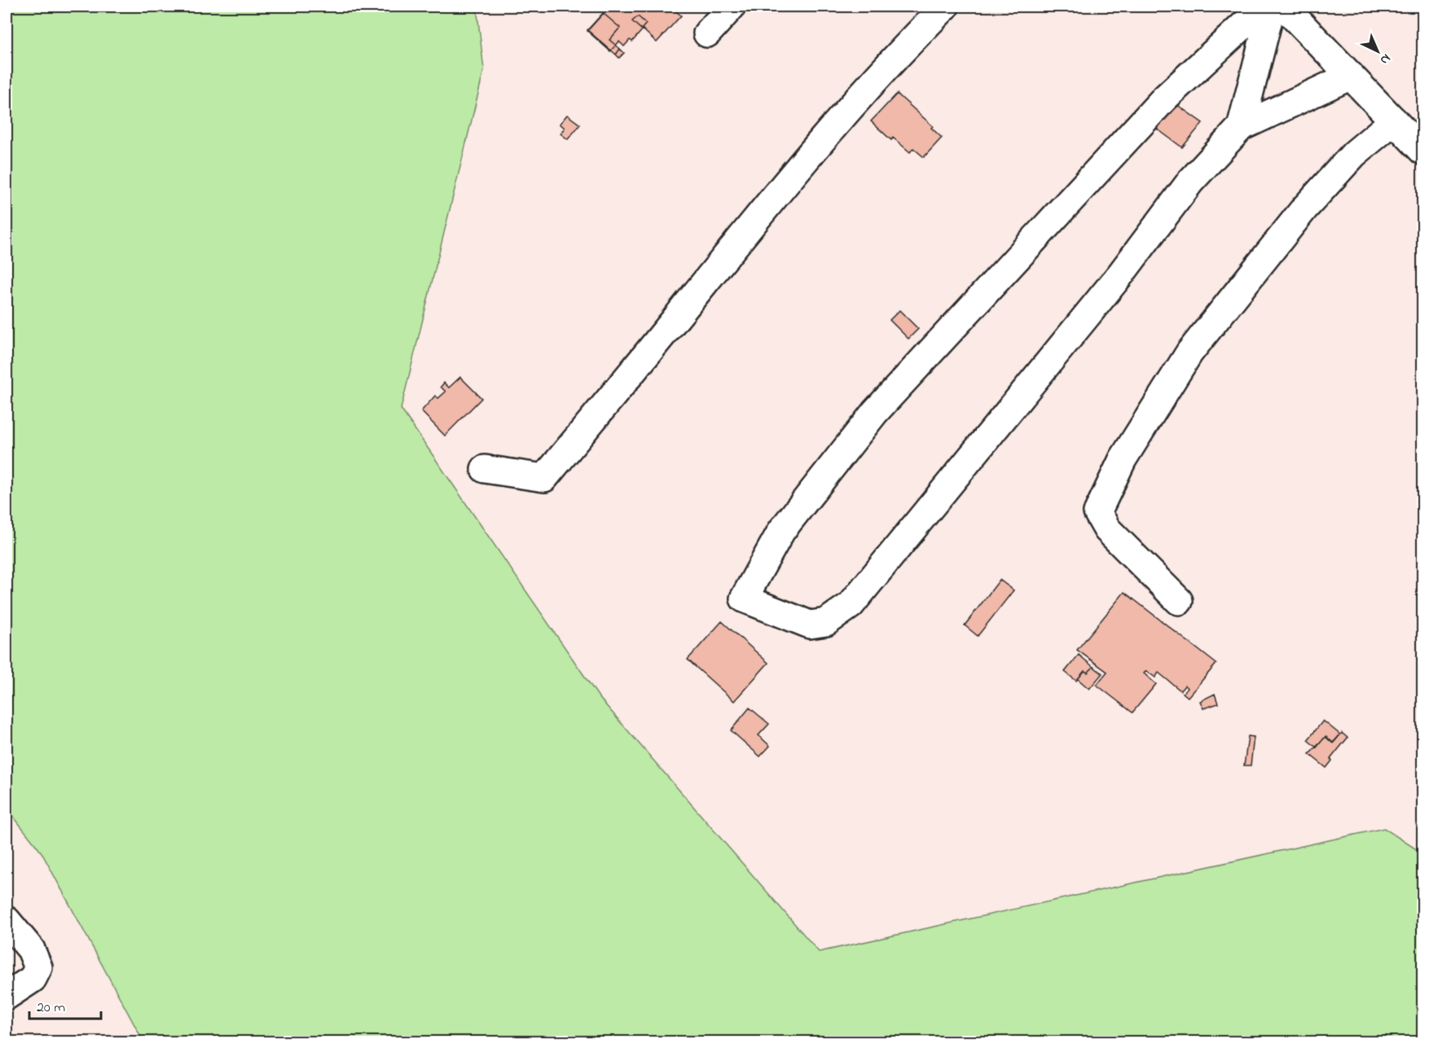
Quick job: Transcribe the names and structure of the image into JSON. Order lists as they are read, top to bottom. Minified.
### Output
{"scale_bar":"20 m","north":"bottom right"}
